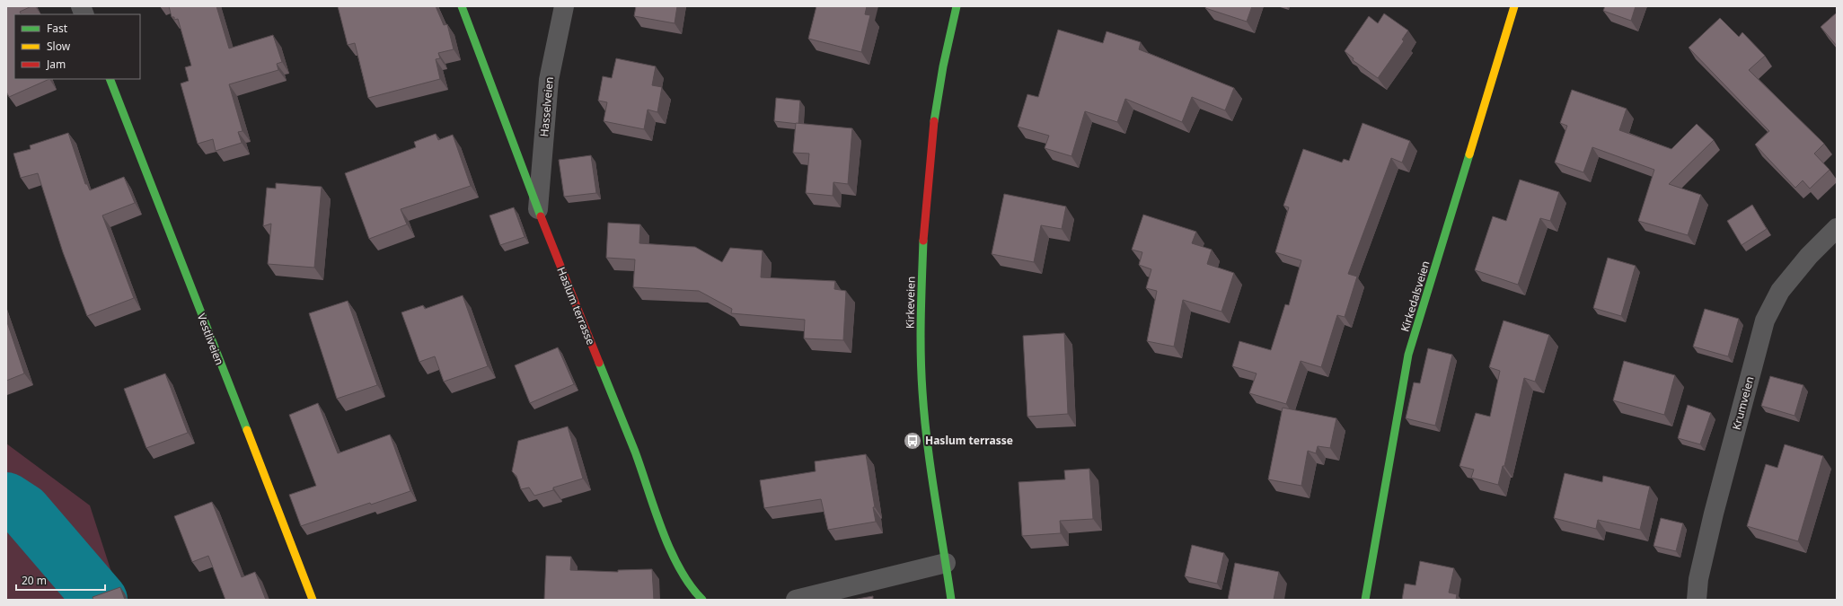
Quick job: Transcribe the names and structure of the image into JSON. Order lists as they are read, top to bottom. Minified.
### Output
{"streets":{"street":["Hasselveien","Kirkedalsveien","Kirkeveien","Haslum terrasse","Vestliveien","Krumveien"]},"crossings":[["Hasselveien","Haslum terrasse"]],"places":{"bus stop":["Haslum terrasse"]},"legend":["Fast","Slow","Jam"],"scale_bar":"20 m"}
